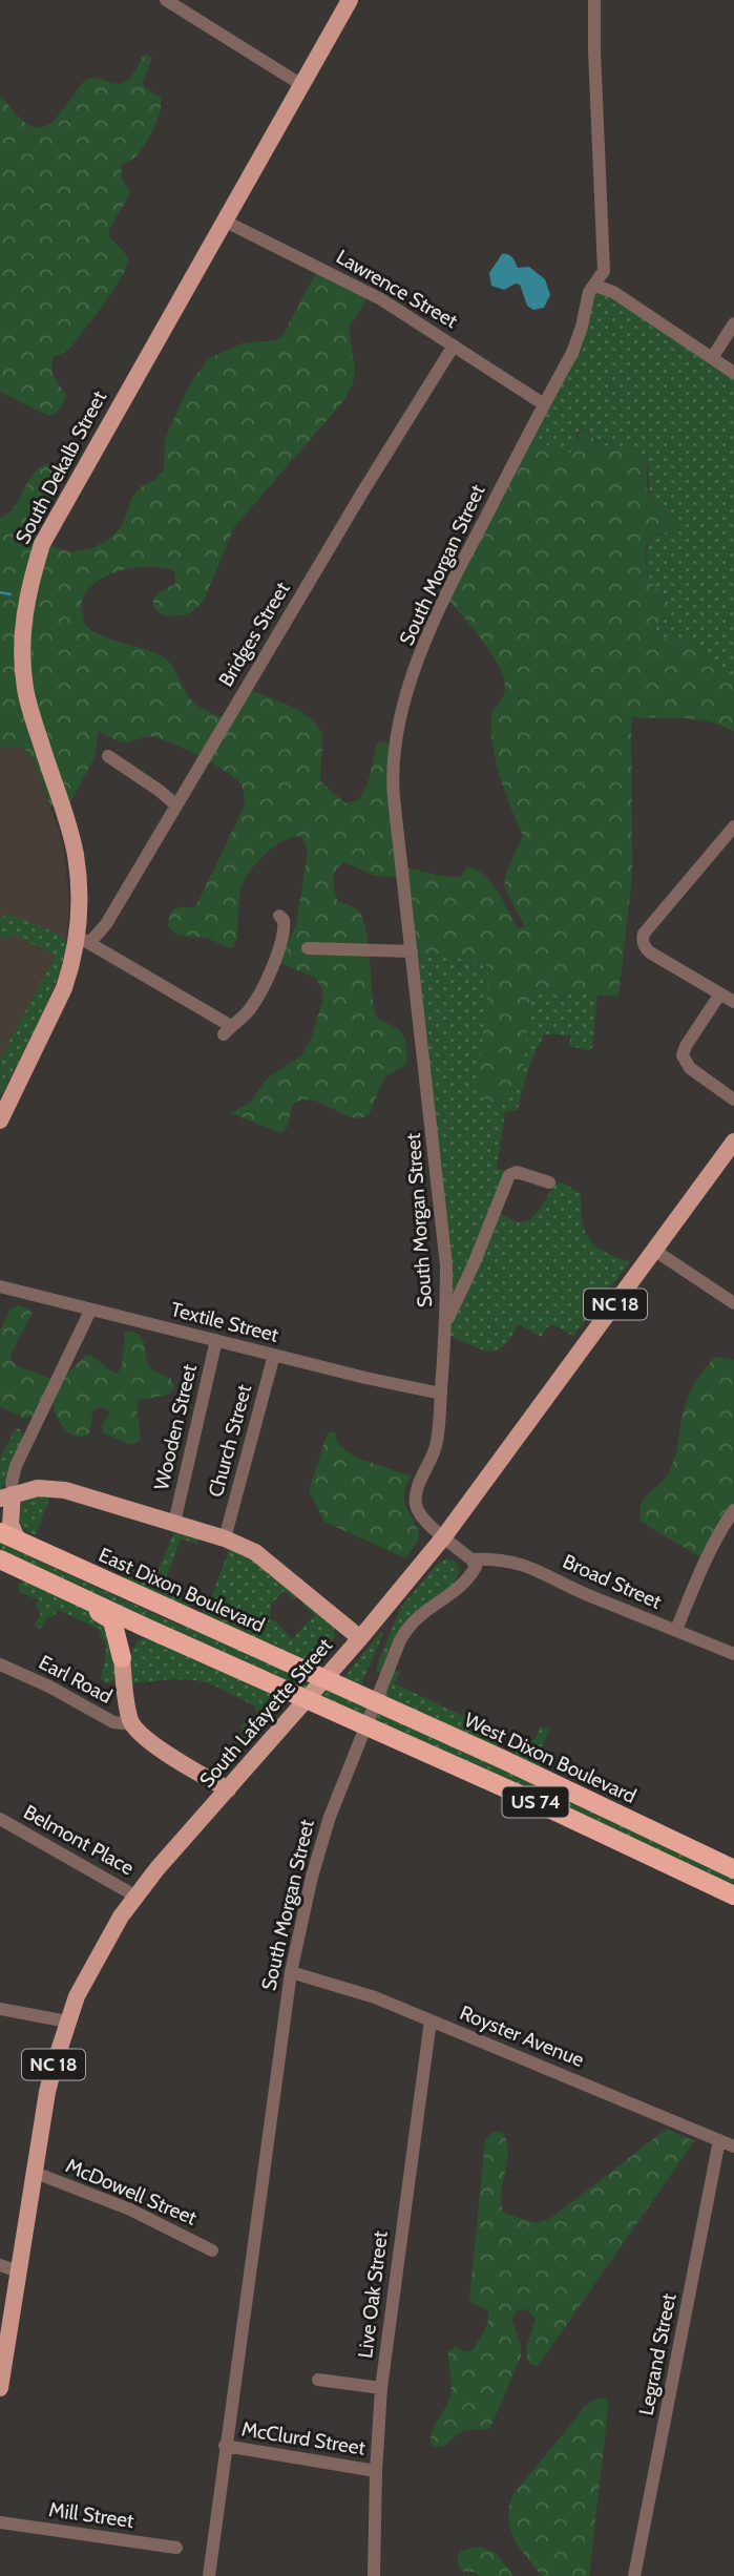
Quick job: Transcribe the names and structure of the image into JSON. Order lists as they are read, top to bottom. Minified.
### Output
{"streets":{"highway":["East Dixon Boulevard","West Dixon Boulevard","US 74"],"main road":["South Dekalb Street","NC 18","South Lafayette Street"],"street":["Lawrence Street","South Morgan Street","Bridges Street","Textile Street","Wooden Street","Church Street","Broad Street","Earl Road","Belmont Place","Royster Avenue","McDowell Street","Live Oak Street","Legrand Street","McClurd Street","Mill Street"]},"crossings":[["Lawrence Street","South Dekalb Street"],["Lawrence Street","South Morgan Street"],["Lawrence Street","Bridges Street"],["South Dekalb Street","Bridges Street"],["South Morgan Street","Textile Street"],["South Morgan Street","Broad Street"],["South Morgan Street","South Lafayette Street"],["South Morgan Street","Royster Avenue"],["South Morgan Street","McClurd Street"],["Textile Street","Wooden Street"],["Textile Street","Church Street"],["East Dixon Boulevard","West Dixon Boulevard"],["South Lafayette Street","Belmont Place"],["South Lafayette Street","McDowell Street"],["Royster Avenue","Live Oak Street"],["Royster Avenue","Legrand Street"],["Live Oak Street","McClurd Street"]]}
